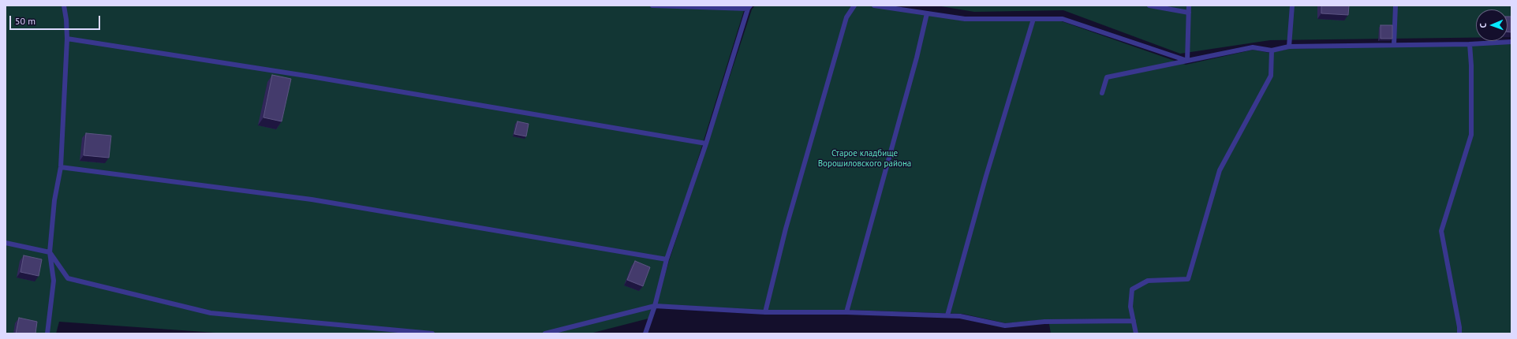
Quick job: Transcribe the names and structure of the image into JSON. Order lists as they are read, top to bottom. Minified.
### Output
{"parks":["Старое кладбище Ворошиловского района"],"scale_bar":"50 m","north":"left"}
